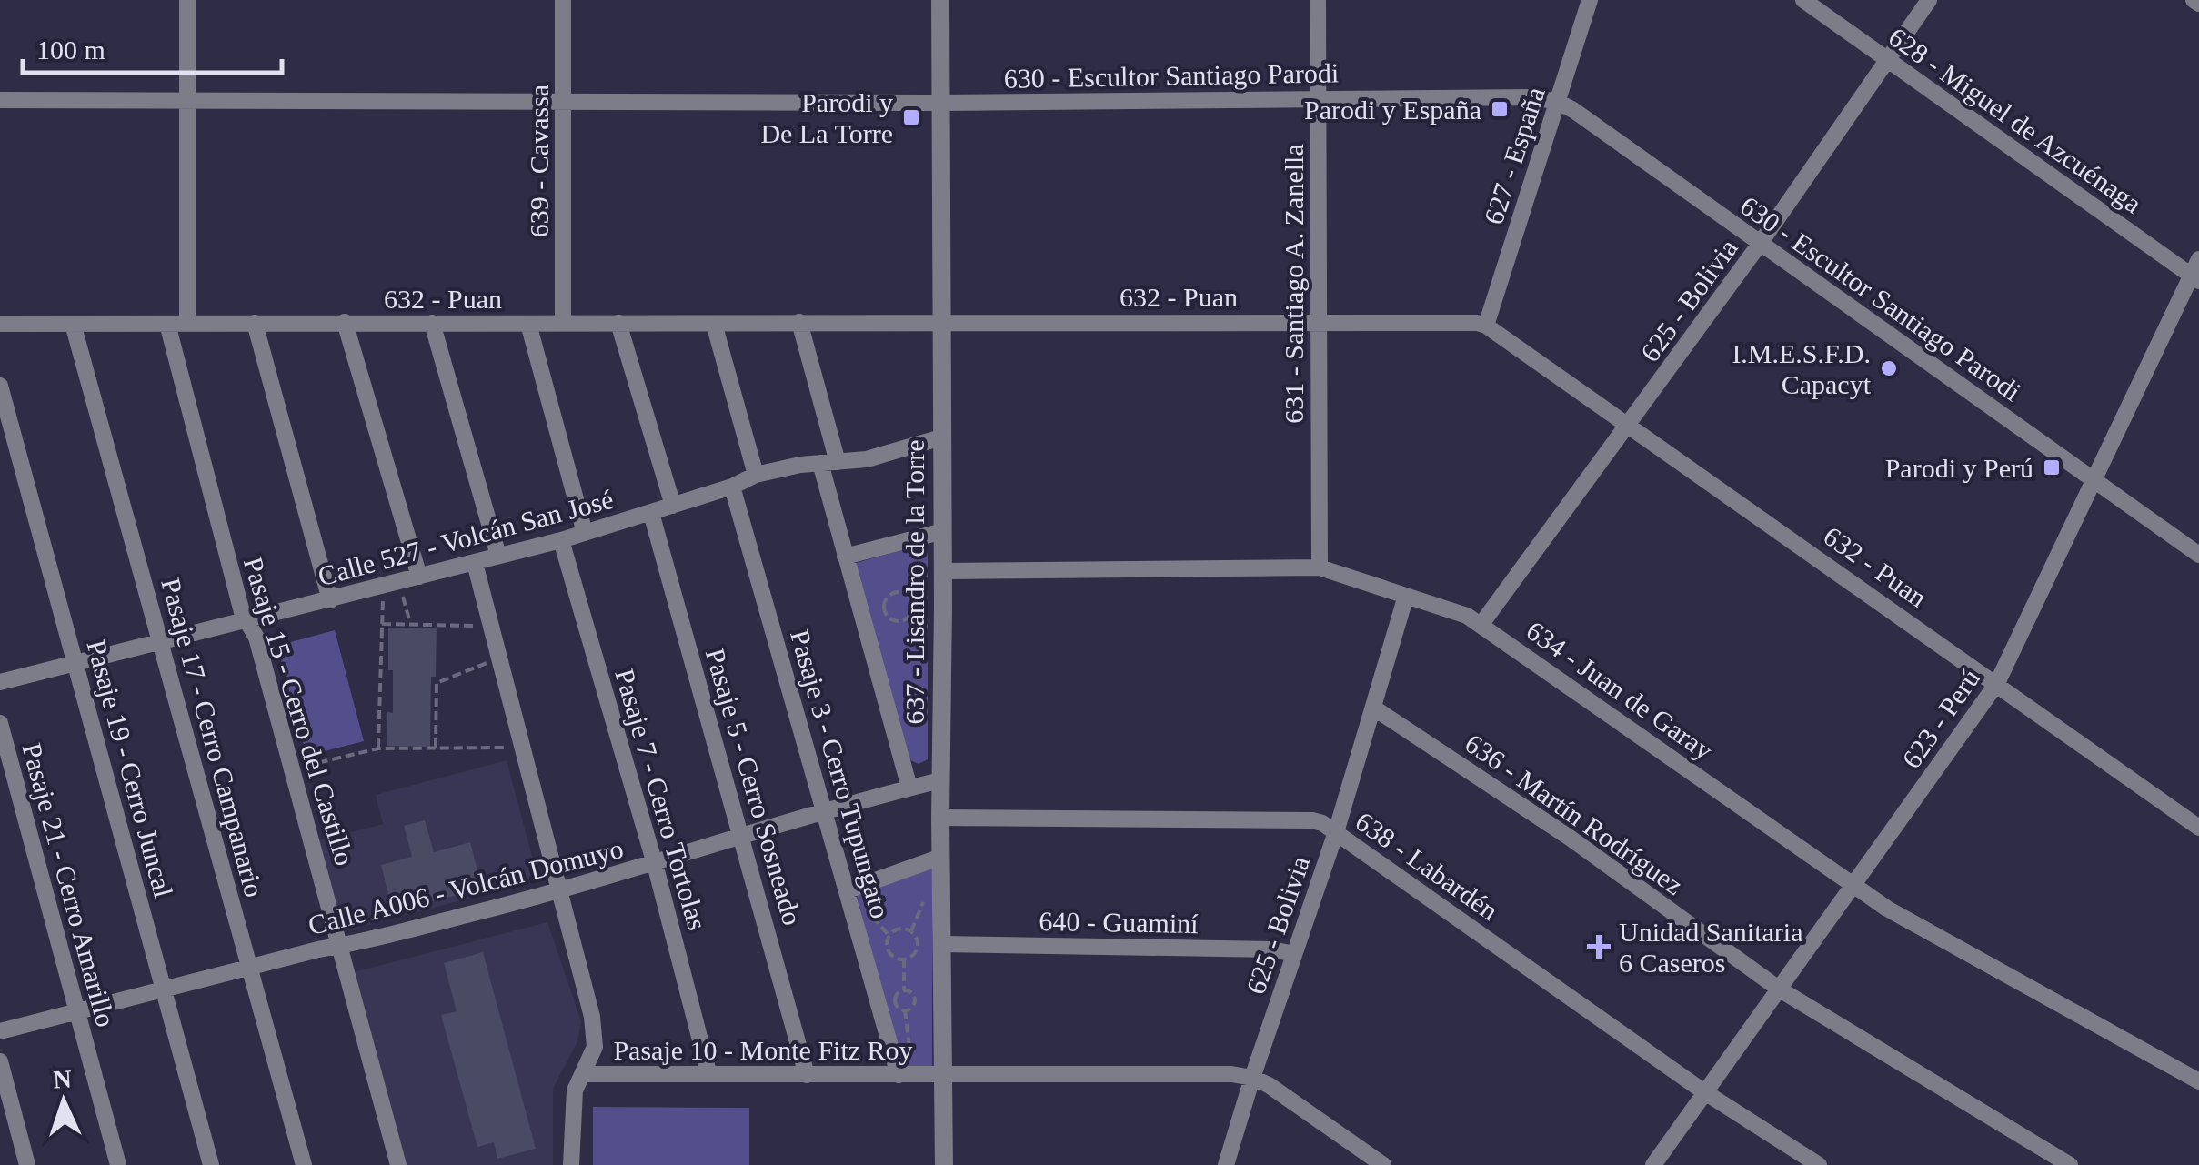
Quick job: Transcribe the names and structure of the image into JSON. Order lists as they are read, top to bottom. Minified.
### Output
{"streets":{"street":["630 - Escultor Santiago Parodi","628 - Miguel de Azcuénaga","627 - España","639 - Cavassa","631 - Santiago A. Zanella","632 - Puan","625 - Bolivia","Calle 527 - Volcán San José","637 - Lisandro de la Torre","634 - Juan de Garay","Pasaje 15 - Cerro del Castillo","623 - Perú","Pasaje 17 - Cerro Campanario","Pasaje 19 - Cerro Juncal","Pasaje 3 - Cerro Tupungato","Pasaje 5 - Cerro Sosneado","Pasaje 7 - Cerro Tortolas","636 - Martín Rodríguez","638 - Labardén","Pasaje 21 - Cerro Amarillo","Calle A006 - Volcán Domuyo","640 - Guaminí","Pasaje 10 - Monte Fitz Roy"]},"crossings":[["630 - Escultor Santiago Parodi","627 - España"],["630 - Escultor Santiago Parodi","639 - Cavassa"],["630 - Escultor Santiago Parodi","631 - Santiago A. Zanella"],["630 - Escultor Santiago Parodi","625 - Bolivia"],["630 - Escultor Santiago Parodi","637 - Lisandro de la Torre"],["630 - Escultor Santiago Parodi","623 - Perú"],["628 - Miguel de Azcuénaga","625 - Bolivia"],["628 - Miguel de Azcuénaga","623 - Perú"],["627 - España","632 - Puan"],["639 - Cavassa","632 - Puan"],["631 - Santiago A. Zanella","632 - Puan"],["631 - Santiago A. Zanella","634 - Juan de Garay"],["632 - Puan","625 - Bolivia"],["632 - Puan","637 - Lisandro de la Torre"],["632 - Puan","Pasaje 15 - Cerro del Castillo"],["632 - Puan","623 - Perú"],["632 - Puan","Pasaje 17 - Cerro Campanario"],["625 - Bolivia","634 - Juan de Garay"],["625 - Bolivia","636 - Martín Rodríguez"],["625 - Bolivia","638 - Labardén"],["625 - Bolivia","640 - Guaminí"],["625 - Bolivia","Pasaje 10 - Monte Fitz Roy"],["Calle 527 - Volcán San José","637 - Lisandro de la Torre"],["Calle 527 - Volcán San José","Pasaje 15 - Cerro del Castillo"],["Calle 527 - Volcán San José","Pasaje 17 - Cerro Campanario"],["Calle 527 - Volcán San José","Pasaje 19 - Cerro Juncal"],["Calle 527 - Volcán San José","Pasaje 3 - Cerro Tupungato"],["Calle 527 - Volcán San José","Pasaje 5 - Cerro Sosneado"],["Calle 527 - Volcán San José","Pasaje 7 - Cerro Tortolas"],["637 - Lisandro de la Torre","634 - Juan de Garay"],["637 - Lisandro de la Torre","638 - Labardén"],["637 - Lisandro de la Torre","Calle A006 - Volcán Domuyo"],["637 - Lisandro de la Torre","640 - Guaminí"],["637 - Lisandro de la Torre","Pasaje 10 - Monte Fitz Roy"],["634 - Juan de Garay","623 - Perú"],["Pasaje 15 - Cerro del Castillo","Calle A006 - Volcán Domuyo"],["623 - Perú","636 - Martín Rodríguez"],["623 - Perú","638 - Labardén"],["Pasaje 17 - Cerro Campanario","Calle A006 - Volcán Domuyo"],["Pasaje 19 - Cerro Juncal","Calle A006 - Volcán Domuyo"],["Pasaje 3 - Cerro Tupungato","Calle A006 - Volcán Domuyo"],["Pasaje 3 - Cerro Tupungato","Pasaje 10 - Monte Fitz Roy"],["Pasaje 5 - Cerro Sosneado","Calle A006 - Volcán Domuyo"],["Pasaje 5 - Cerro Sosneado","Pasaje 10 - Monte Fitz Roy"],["Pasaje 7 - Cerro Tortolas","Calle A006 - Volcán Domuyo"],["Pasaje 7 - Cerro Tortolas","Pasaje 10 - Monte Fitz Roy"],["Pasaje 21 - Cerro Amarillo","Calle A006 - Volcán Domuyo"]],"places":{"transit":["Parodi y España","Parodi y De La Torre","Parodi y Perú"],"other":["I.M.E.S.F.D. Capacyt"],"health":["Unidad Sanitaria 6 Caseros"]},"scale_bar":"100 m","north":"top"}
